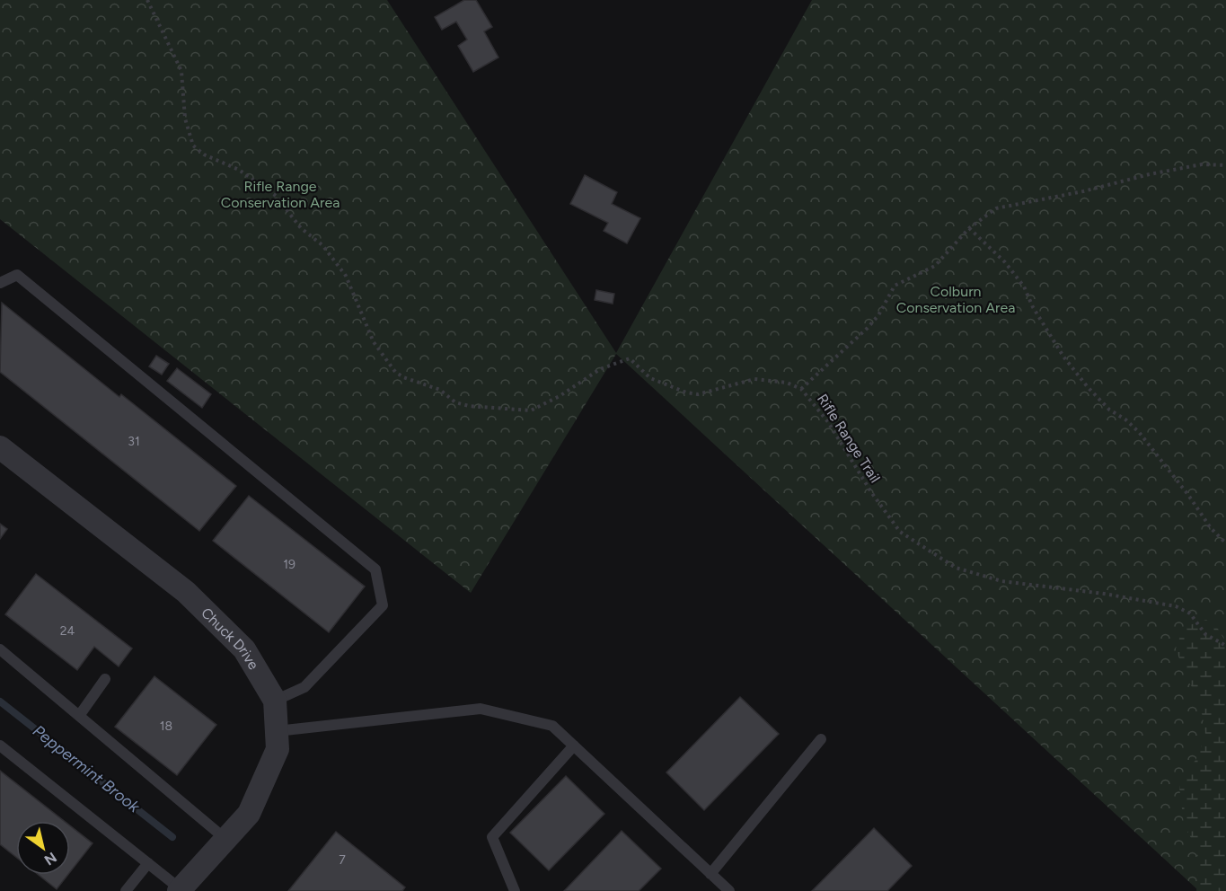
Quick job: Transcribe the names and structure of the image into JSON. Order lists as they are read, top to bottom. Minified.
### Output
{"streets":{"street":["Chuck Drive"],"path":["Rifle Range Trail"]},"water":["Peppermint Brook"],"parks":["Rifle Range Conservation Area","Colburn Conservation Area"],"house_numbers":["31","19","24","18","7"],"north":"bottom right"}
